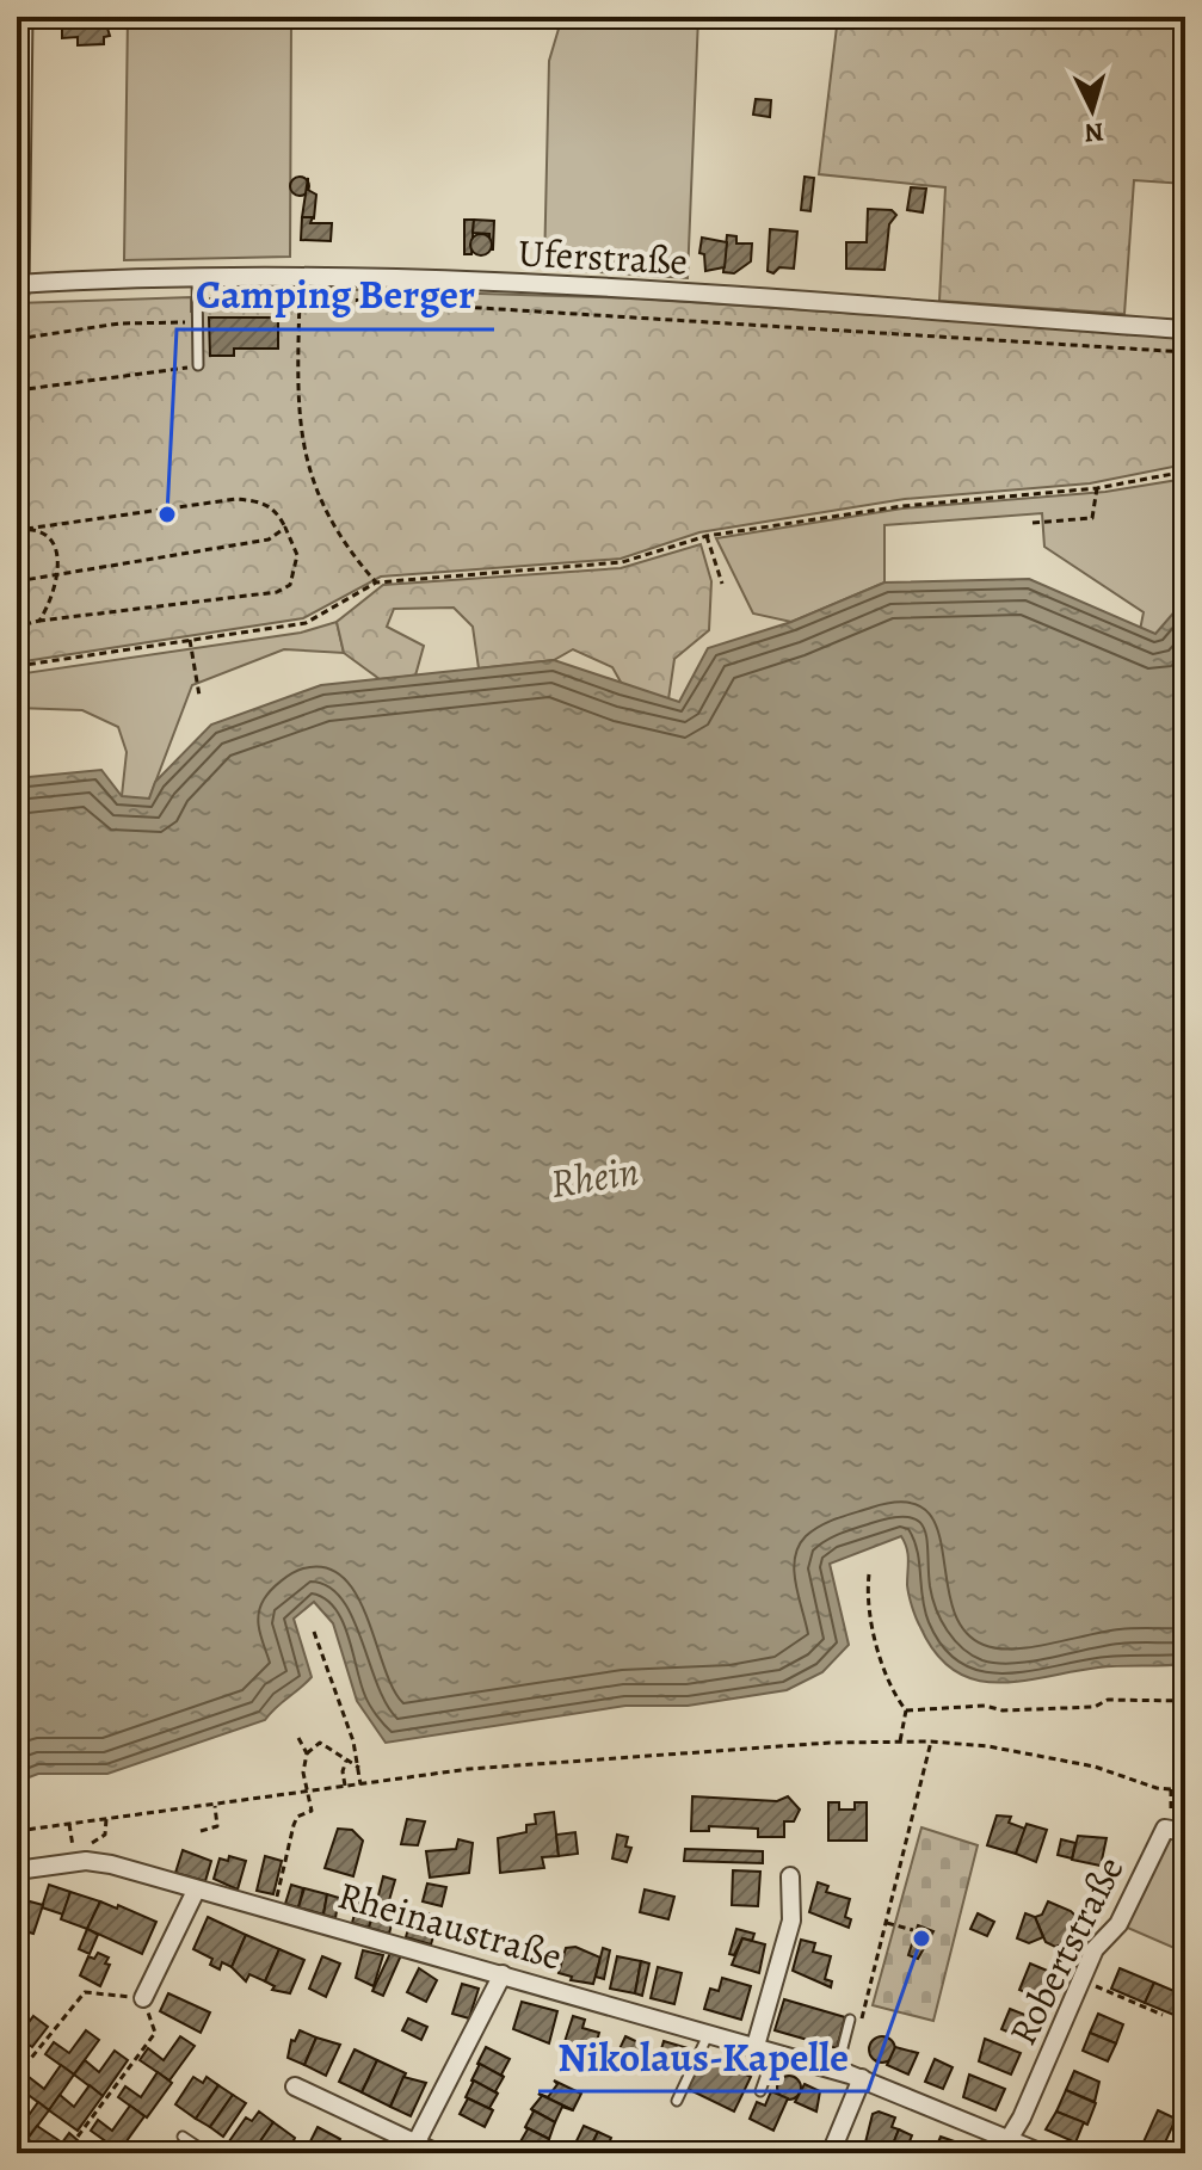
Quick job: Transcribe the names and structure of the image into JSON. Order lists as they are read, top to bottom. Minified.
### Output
{"streets":{"street":["Uferstraße","Rheinaustraße","Robertstraße"]},"crossings":[["Rheinaustraße","Robertstraße"]],"water":["Rhein"],"places":["Camping Berger","Nikolaus-Kapelle"],"north":"bottom"}
